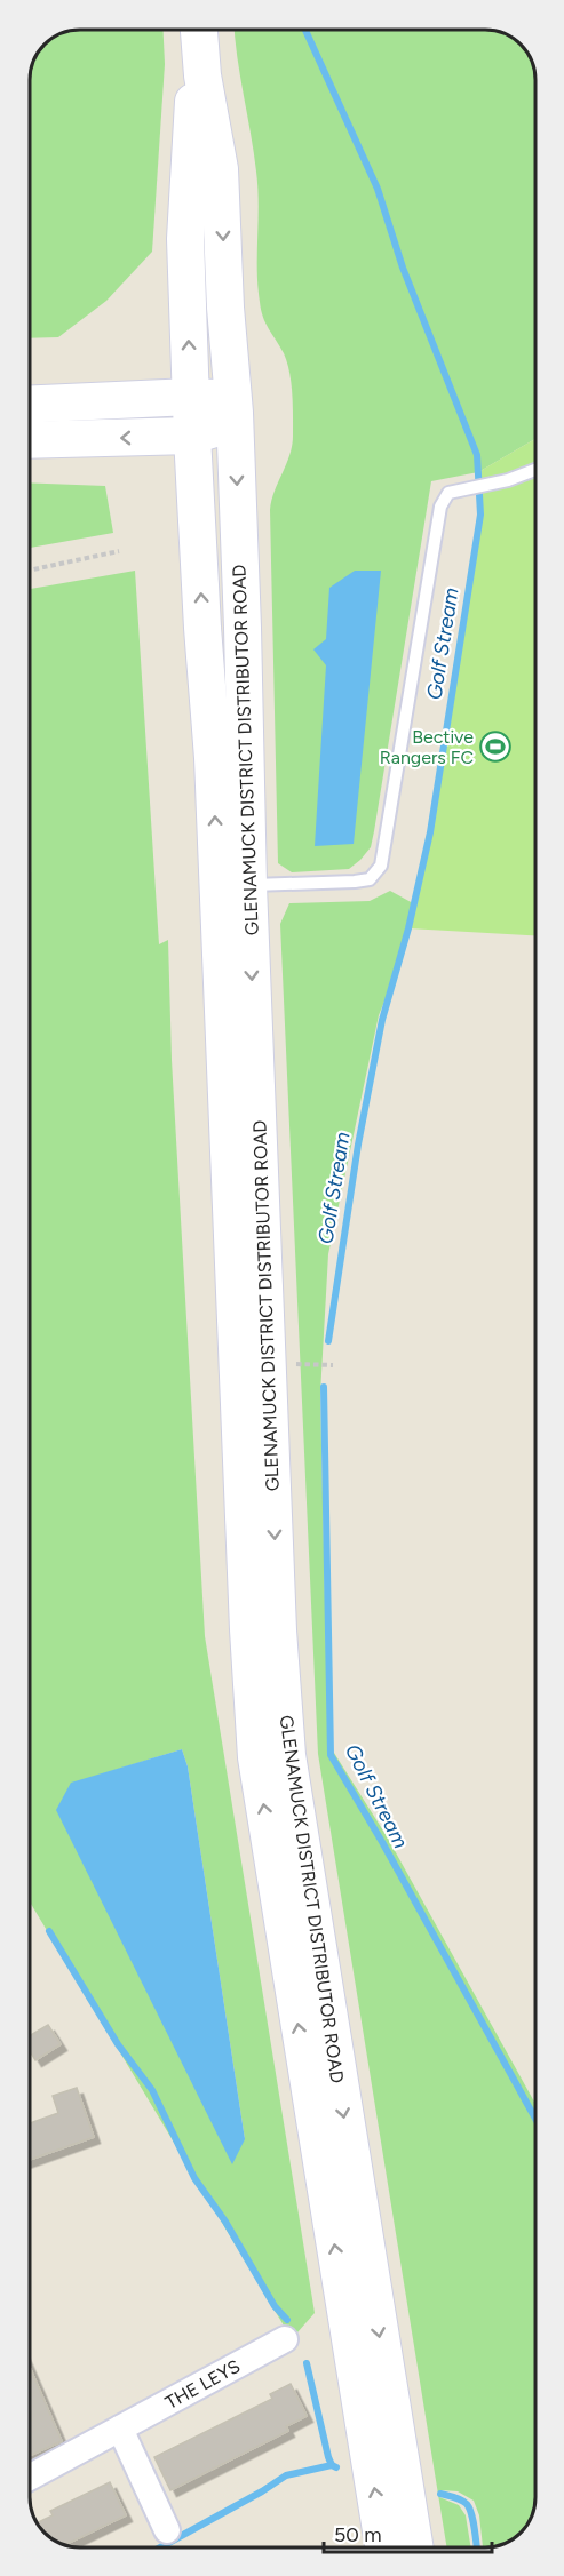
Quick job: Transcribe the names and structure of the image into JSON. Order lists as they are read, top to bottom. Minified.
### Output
{"streets":{"main road":["GLENAMUCK DISTRICT DISTRIBUTOR ROAD"],"street":["THE LEYS"]},"water":["Golf Stream"],"places":{"sports":["Bective Rangers FC"]},"scale_bar":"50 m"}
